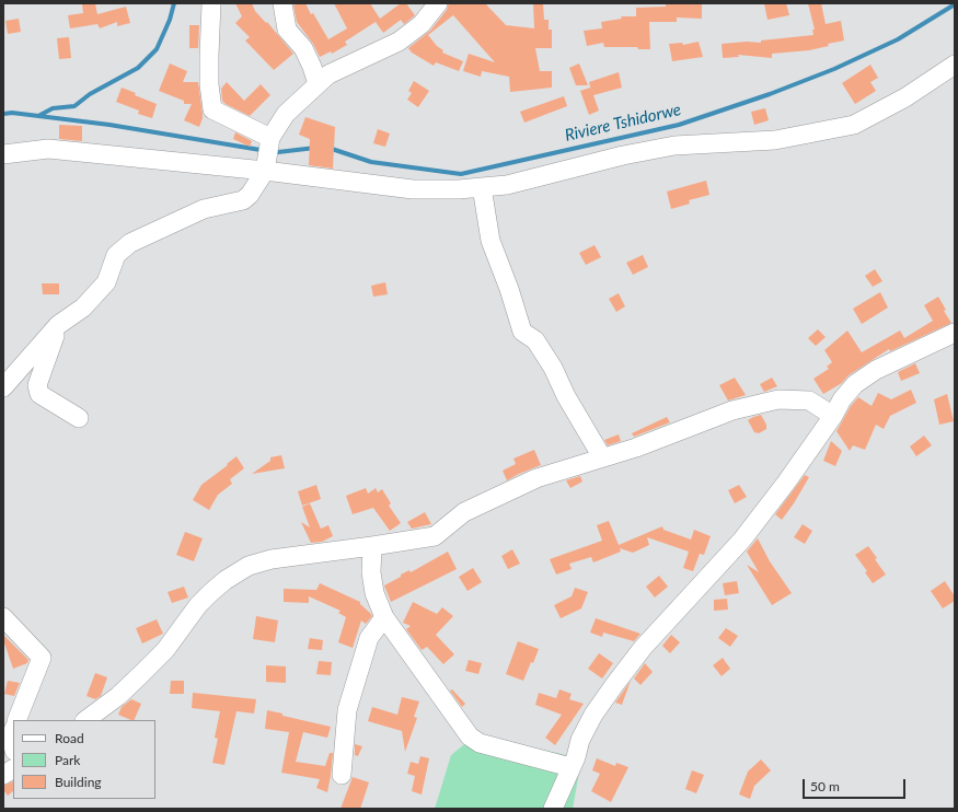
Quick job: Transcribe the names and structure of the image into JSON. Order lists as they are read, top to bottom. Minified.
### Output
{"water":["Riviere Tshidorwe"],"legend":["Road","Park","Building"],"scale_bar":"50 m"}
